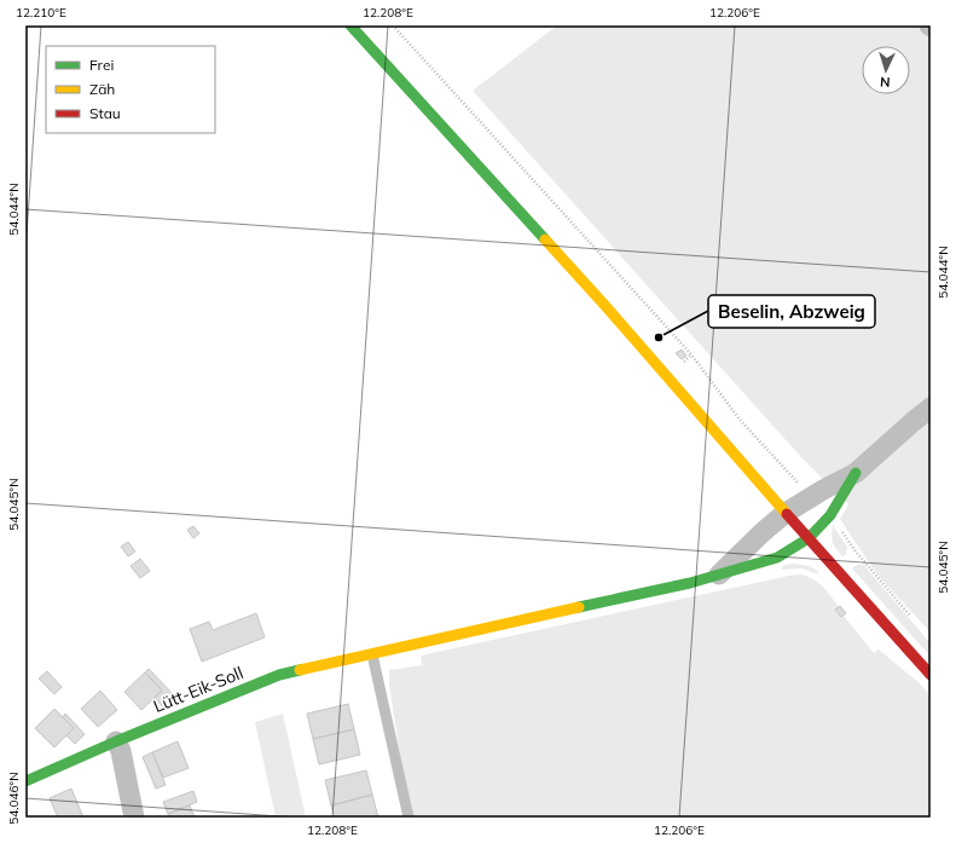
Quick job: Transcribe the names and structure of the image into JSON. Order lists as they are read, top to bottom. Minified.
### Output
{"streets":{"street":["Lütt-Eik-Soll"]},"places":["Beselin, Abzweig"],"legend":["Frei","Zäh","Stau"],"north":"bottom","coordinates":["12.210°E","12.208°E","12.206°E","54.044°N","54.045°N","54.046°N"]}
